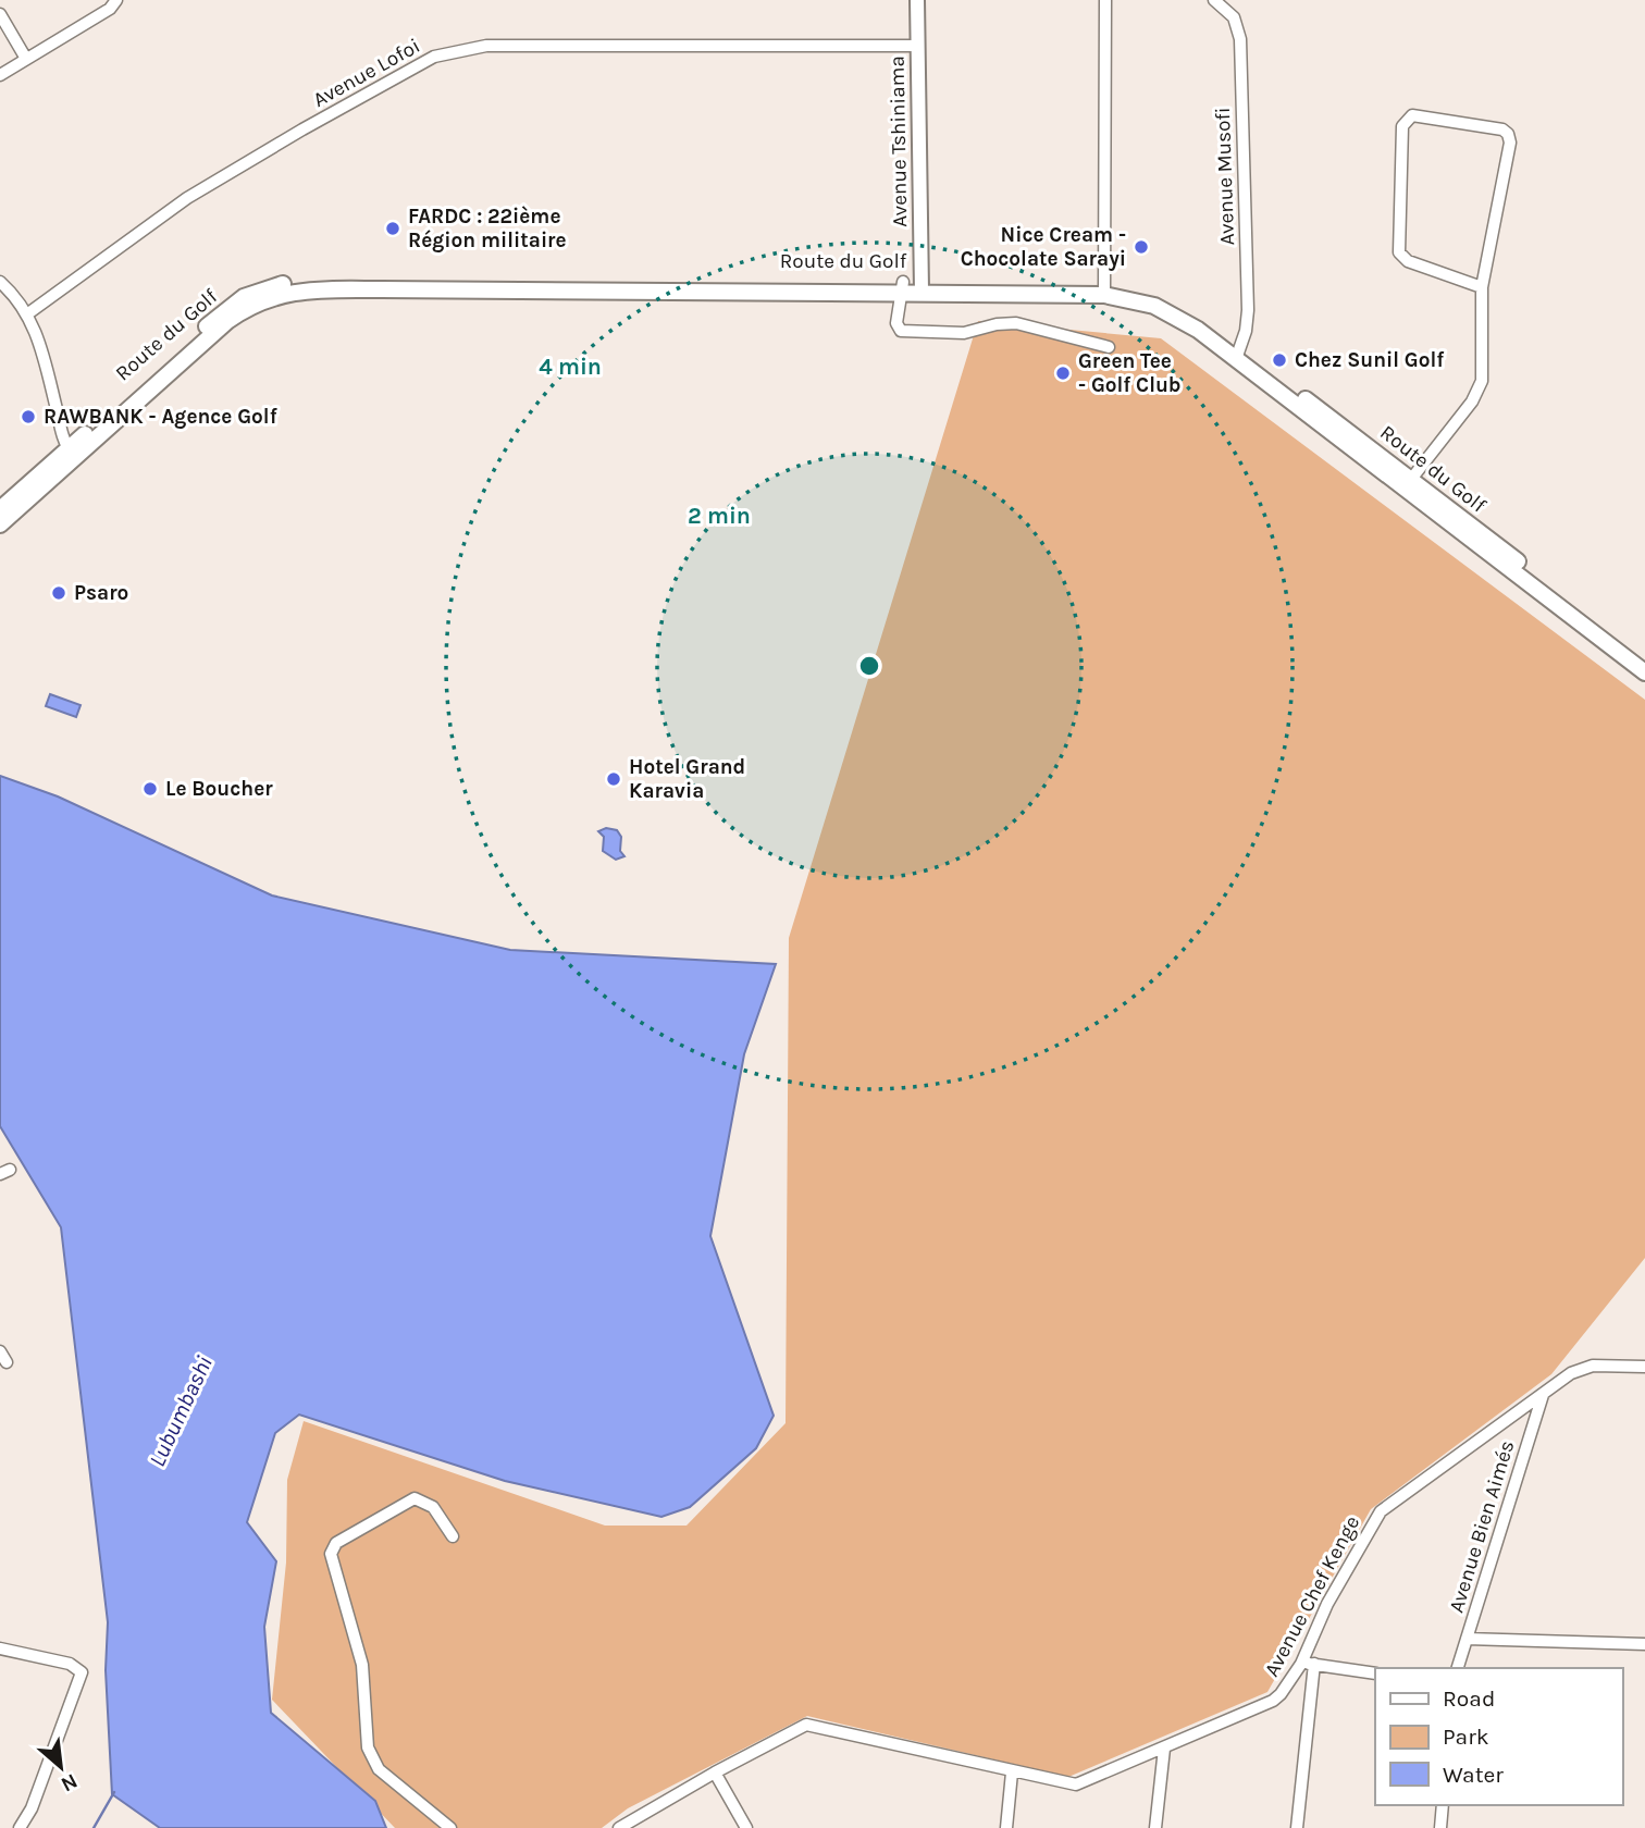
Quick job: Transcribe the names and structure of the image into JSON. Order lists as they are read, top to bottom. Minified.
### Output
{"streets":{"main road":["Route du Golf"],"street":["Avenue Lofoi","Avenue Tshiniama","Avenue Musofi","Avenue Bien Aimés","Avenue Chef Kenge"]},"crossings":[["Avenue Lofoi","Avenue Tshiniama"],["Avenue Tshiniama","Route du Golf"],["Avenue Musofi","Route du Golf"],["Avenue Bien Aimés","Avenue Chef Kenge"]],"water":["Lubumbashi"],"places":["FARDC : 22ième Région militaire","Nice Cream - Chocolate Sarayi","Chez Sunil Golf","Green Tee - Golf Club","RAWBANK - Agence Golf","Psaro","Hotel Grand Karavia","Le Boucher"],"legend":["Road","Park","Water"],"north":"bottom right","rings":["4 min","2 min"]}
